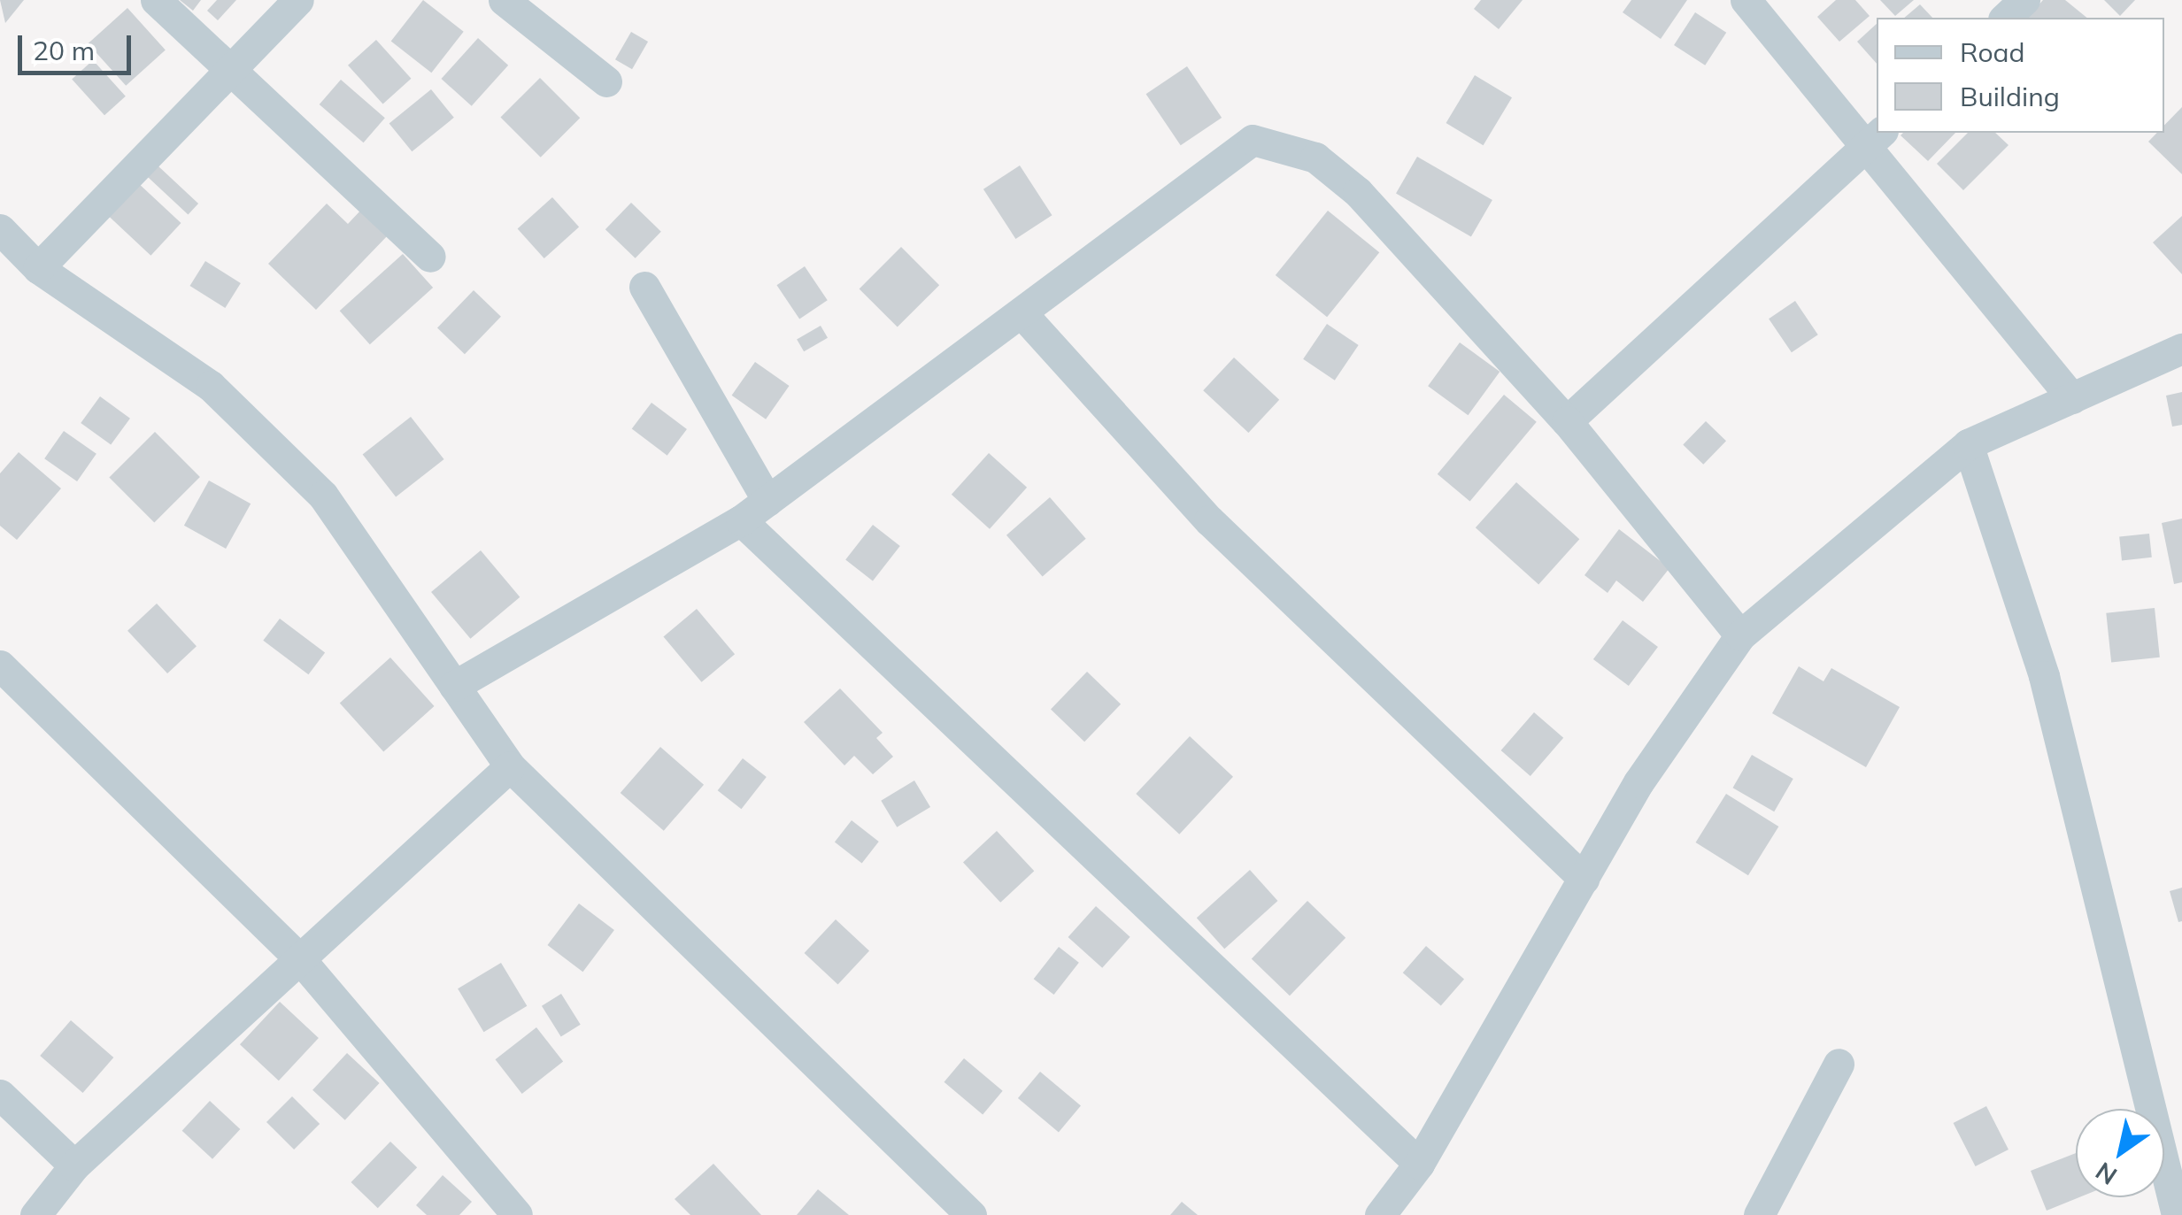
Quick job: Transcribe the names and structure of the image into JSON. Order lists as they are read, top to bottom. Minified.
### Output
{"legend":["Road","Building"],"scale_bar":"20 m","north":"bottom left"}
